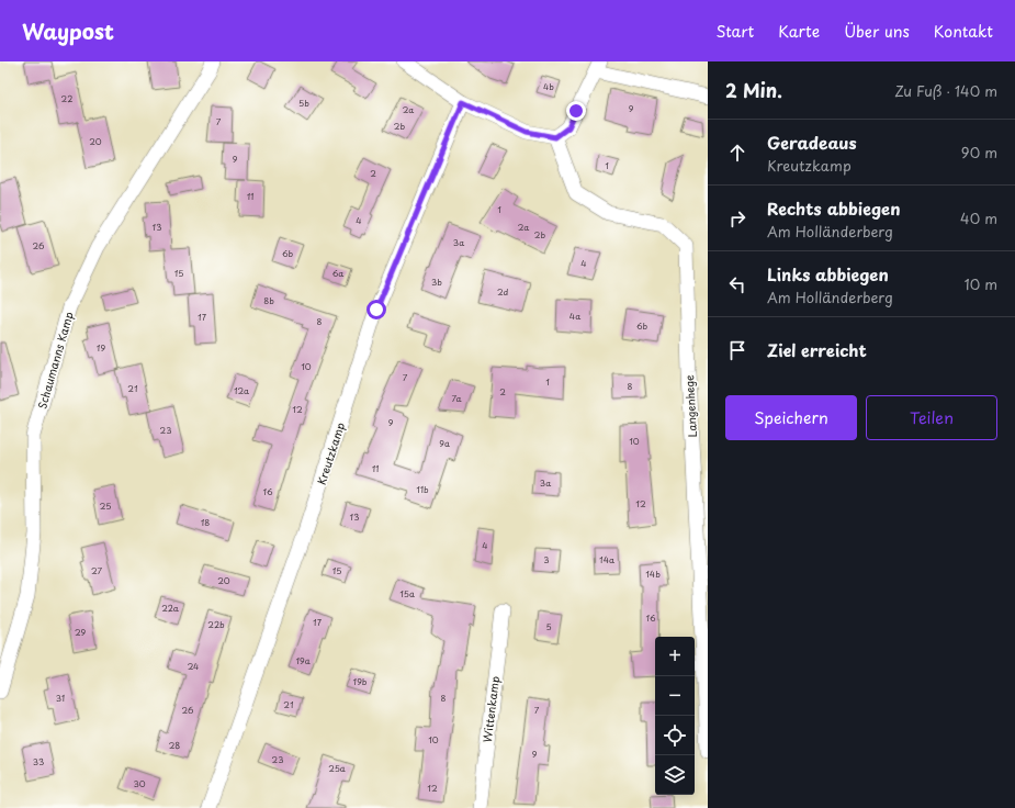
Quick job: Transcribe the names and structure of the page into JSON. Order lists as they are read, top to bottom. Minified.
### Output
{"streets":{"street":["Schaumanns Kamp","Langenhege","Kreutzkamp","Wittenkamp"]},"house_numbers":["4b","22","5b","9","2a","7","2b","20","9","1","2","11","1","4","13","2a","2b","3a","26","6b","4","15","6a","3b","2d","8b","4a","17","8","6b","19","10","7","1","8","21","12a","2","7a","12","9","23","10","9a","11","3a","11b","16","12","25","13","18","4","3","14a","27","15","14b","20","15a","22a","16","17","22b","5","29","19a","24","19b","31","8","21","26","7","10","28","9","23","33","25a","30","12"],"page":{"header":"Waypost","nav":["Start","Karte","Über uns","Kontakt"],"heading":["2 Min.","Zu Fuß · 140 m"],"list":[["Geradeaus","Kreutzkamp","90 m"],["Rechts abbiegen","Am Holländerberg","40 m"],["Links abbiegen","Am Holländerberg","10 m"],"Ziel erreicht"],"buttons":["Speichern","Teilen"],"map_buttons":["+","−"]}}
